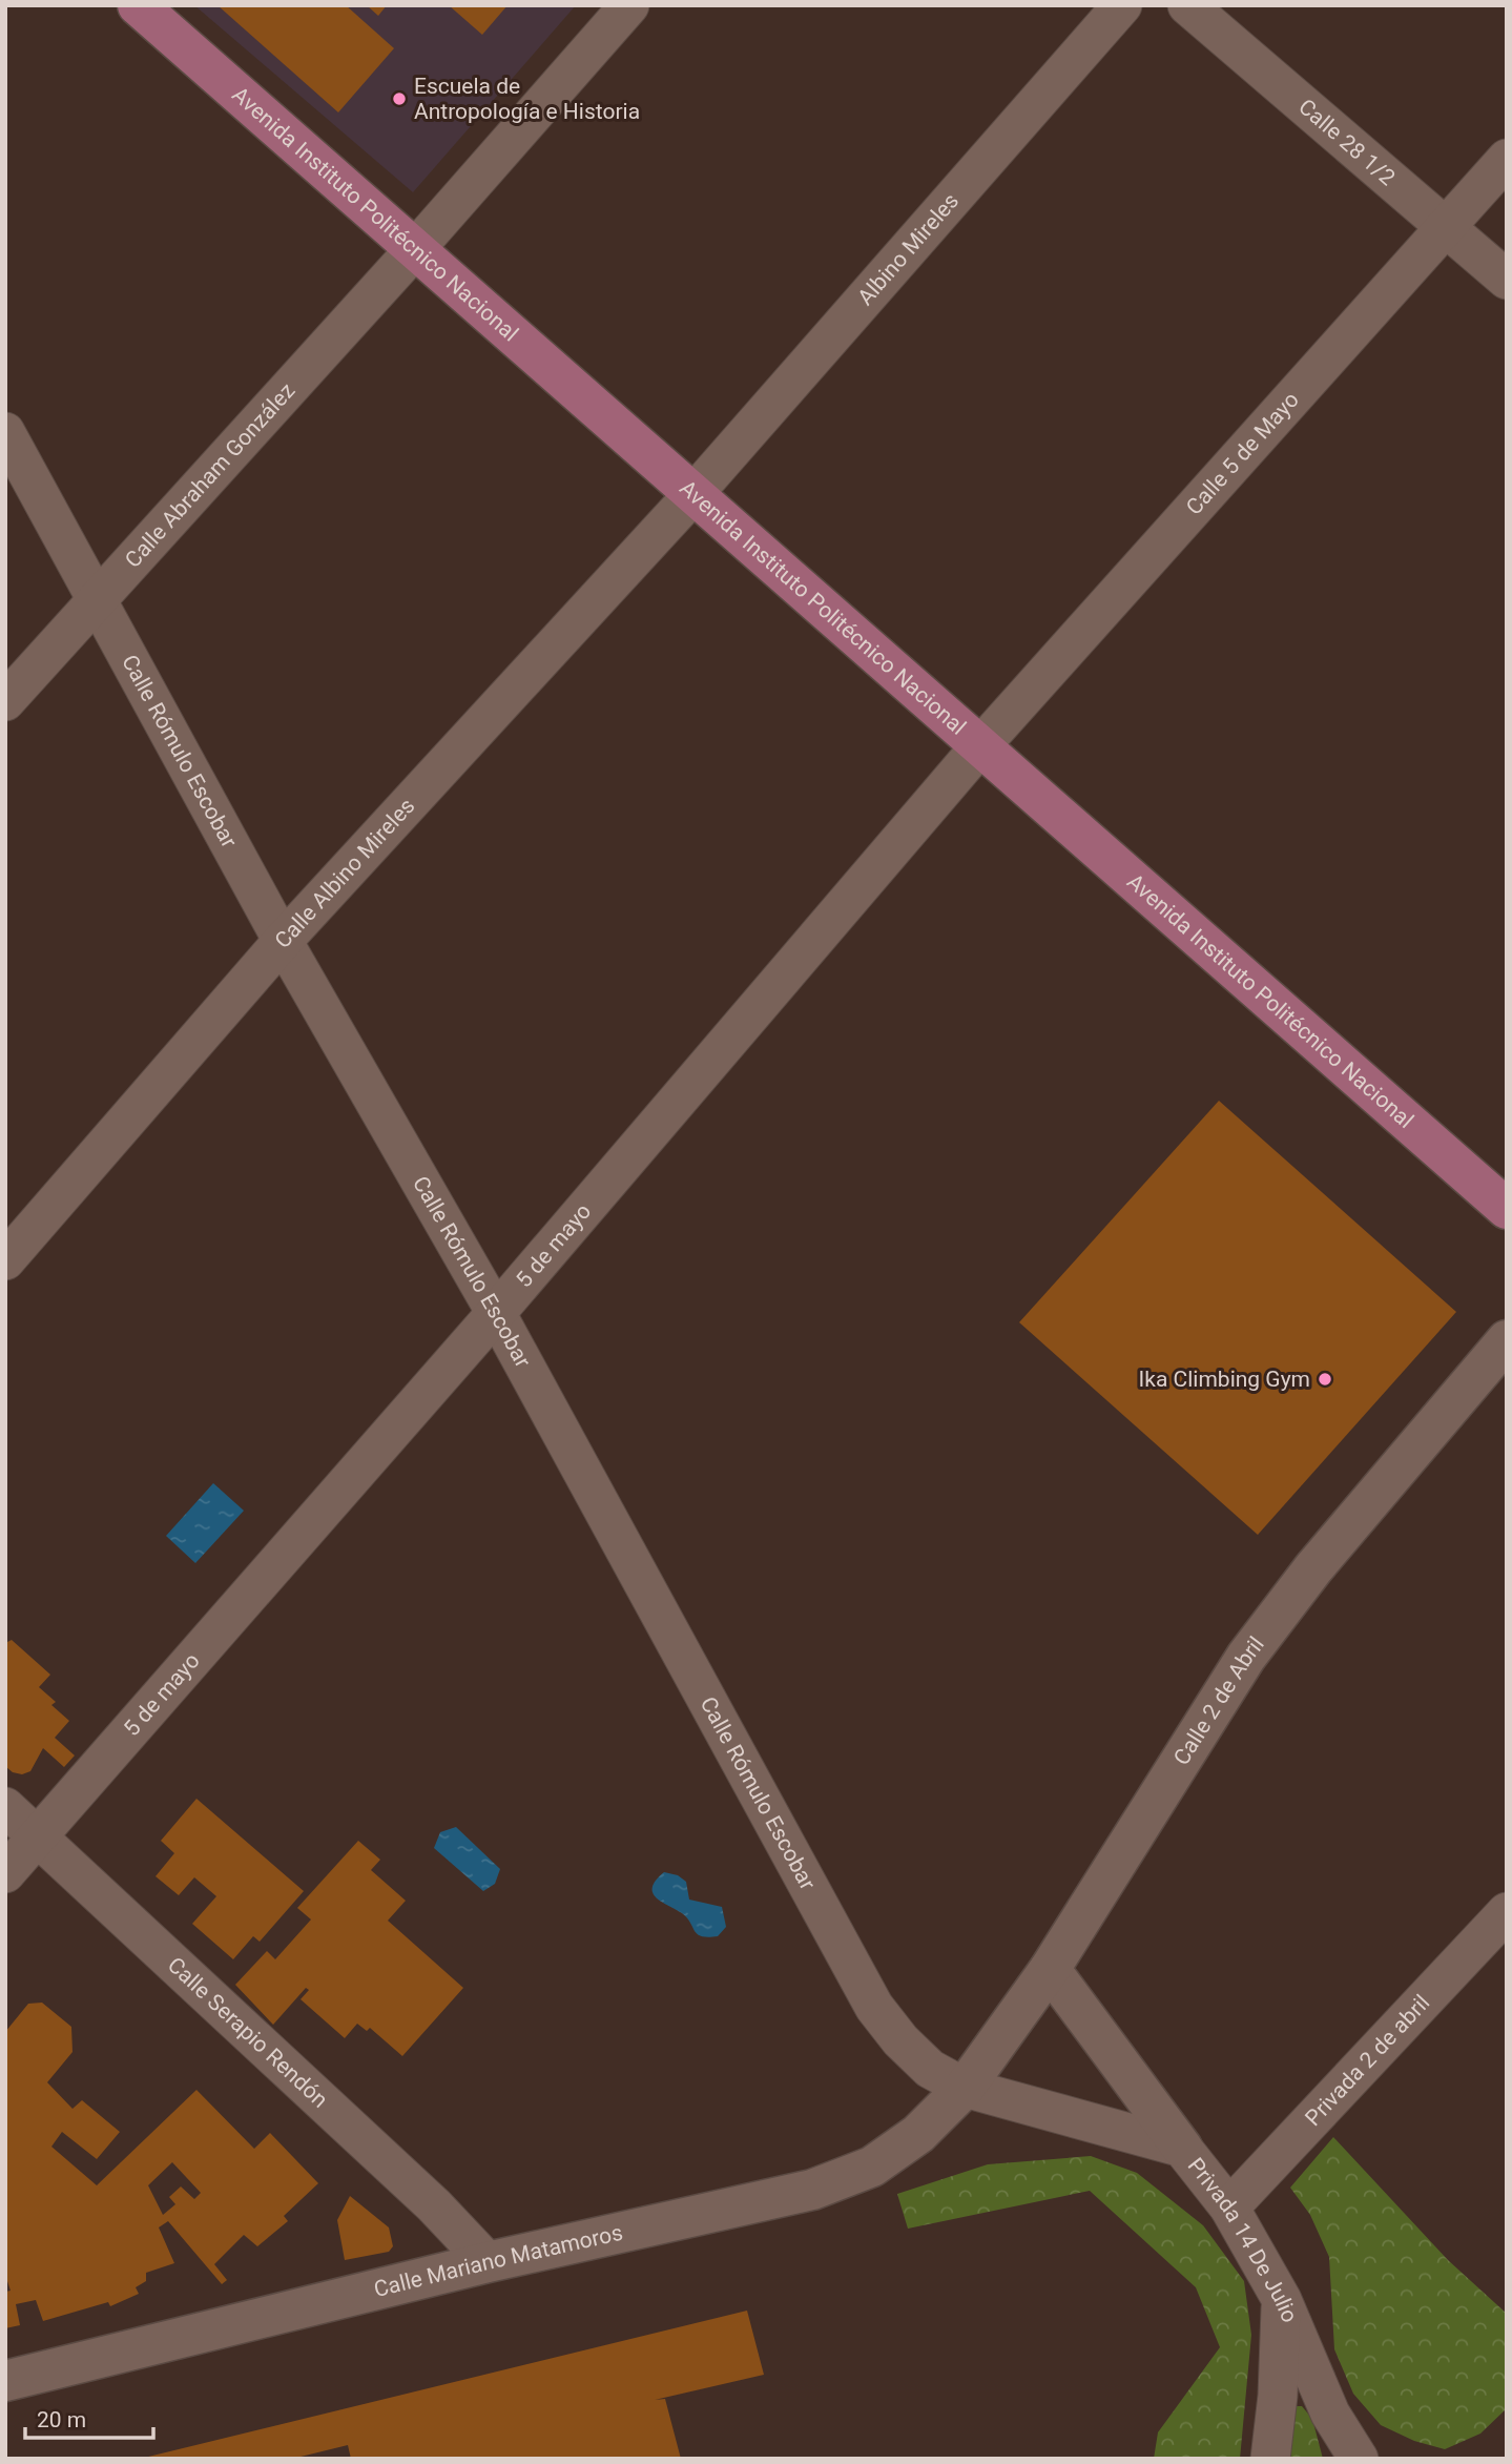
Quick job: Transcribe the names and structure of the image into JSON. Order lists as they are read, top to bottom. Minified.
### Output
{"streets":{"main road":["Avenida Instituto Politécnico Nacional"],"street":["Calle 28 1/2","Albino Mireles","Calle 5 de Mayo","Calle Abraham González","Calle Rómulo Escobar","Calle Albino Mireles","5 de mayo","Calle 2 de Abril","Calle Serapio Rendón","Privada 2 de abril","Privada 14 De Julio","Calle Mariano Matamoros"]},"crossings":[["Calle 28 1/2","Calle 5 de Mayo"],["Avenida Instituto Politécnico Nacional","Albino Mireles"],["Avenida Instituto Politécnico Nacional","Calle 5 de Mayo"],["Avenida Instituto Politécnico Nacional","Calle Abraham González"],["Avenida Instituto Politécnico Nacional","Calle Albino Mireles"],["Avenida Instituto Politécnico Nacional","5 de mayo"],["Albino Mireles","Calle Albino Mireles"],["Calle 5 de Mayo","5 de mayo"],["Calle Abraham González","Calle Rómulo Escobar"],["Calle Rómulo Escobar","Calle Albino Mireles"],["Calle Rómulo Escobar","5 de mayo"],["Calle Rómulo Escobar","Calle 2 de Abril"],["Calle Rómulo Escobar","Privada 14 De Julio"],["Calle Rómulo Escobar","Calle Mariano Matamoros"],["5 de mayo","Calle Serapio Rendón"],["Calle 2 de Abril","Privada 14 De Julio"],["Calle 2 de Abril","Calle Mariano Matamoros"],["Calle Serapio Rendón","Calle Mariano Matamoros"],["Privada 2 de abril","Privada 14 De Julio"],["Privada 14 De Julio","Calle Mariano Matamoros"]],"places":["Escuela de Antropología e Historia","Ika Climbing Gym"],"scale_bar":"20 m"}
